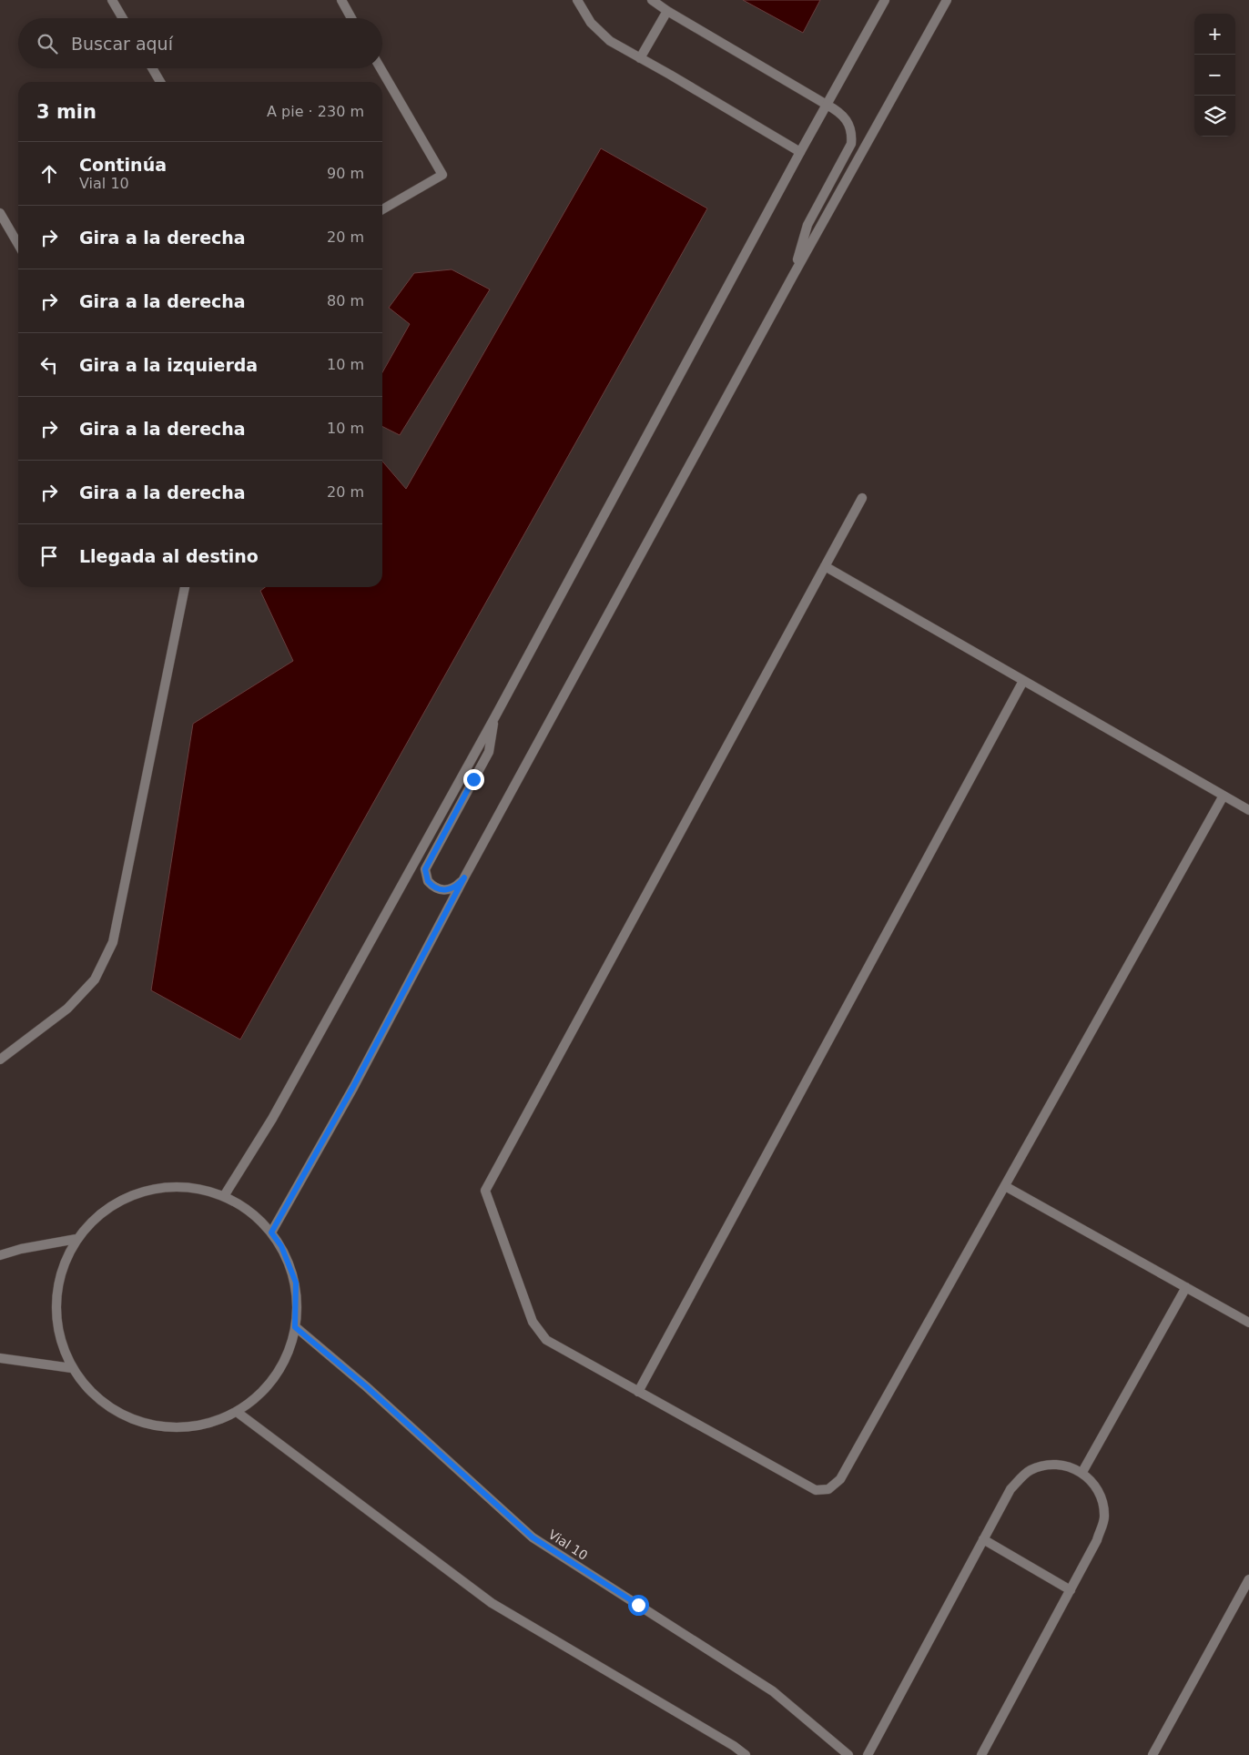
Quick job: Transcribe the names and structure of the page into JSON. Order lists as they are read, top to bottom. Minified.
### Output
{"streets":{"street":["Vial 10"]},"page":{"map_buttons":["+","−"],"search":"Buscar aquí","heading":["3 min","A pie · 230 m"],"list":[["Continúa","Vial 10","90 m"],["Gira a la derecha","20 m"],["Gira a la derecha","80 m"],["Gira a la izquierda","10 m"],["Gira a la derecha","10 m"],["Gira a la derecha","20 m"],"Llegada al destino"]}}
